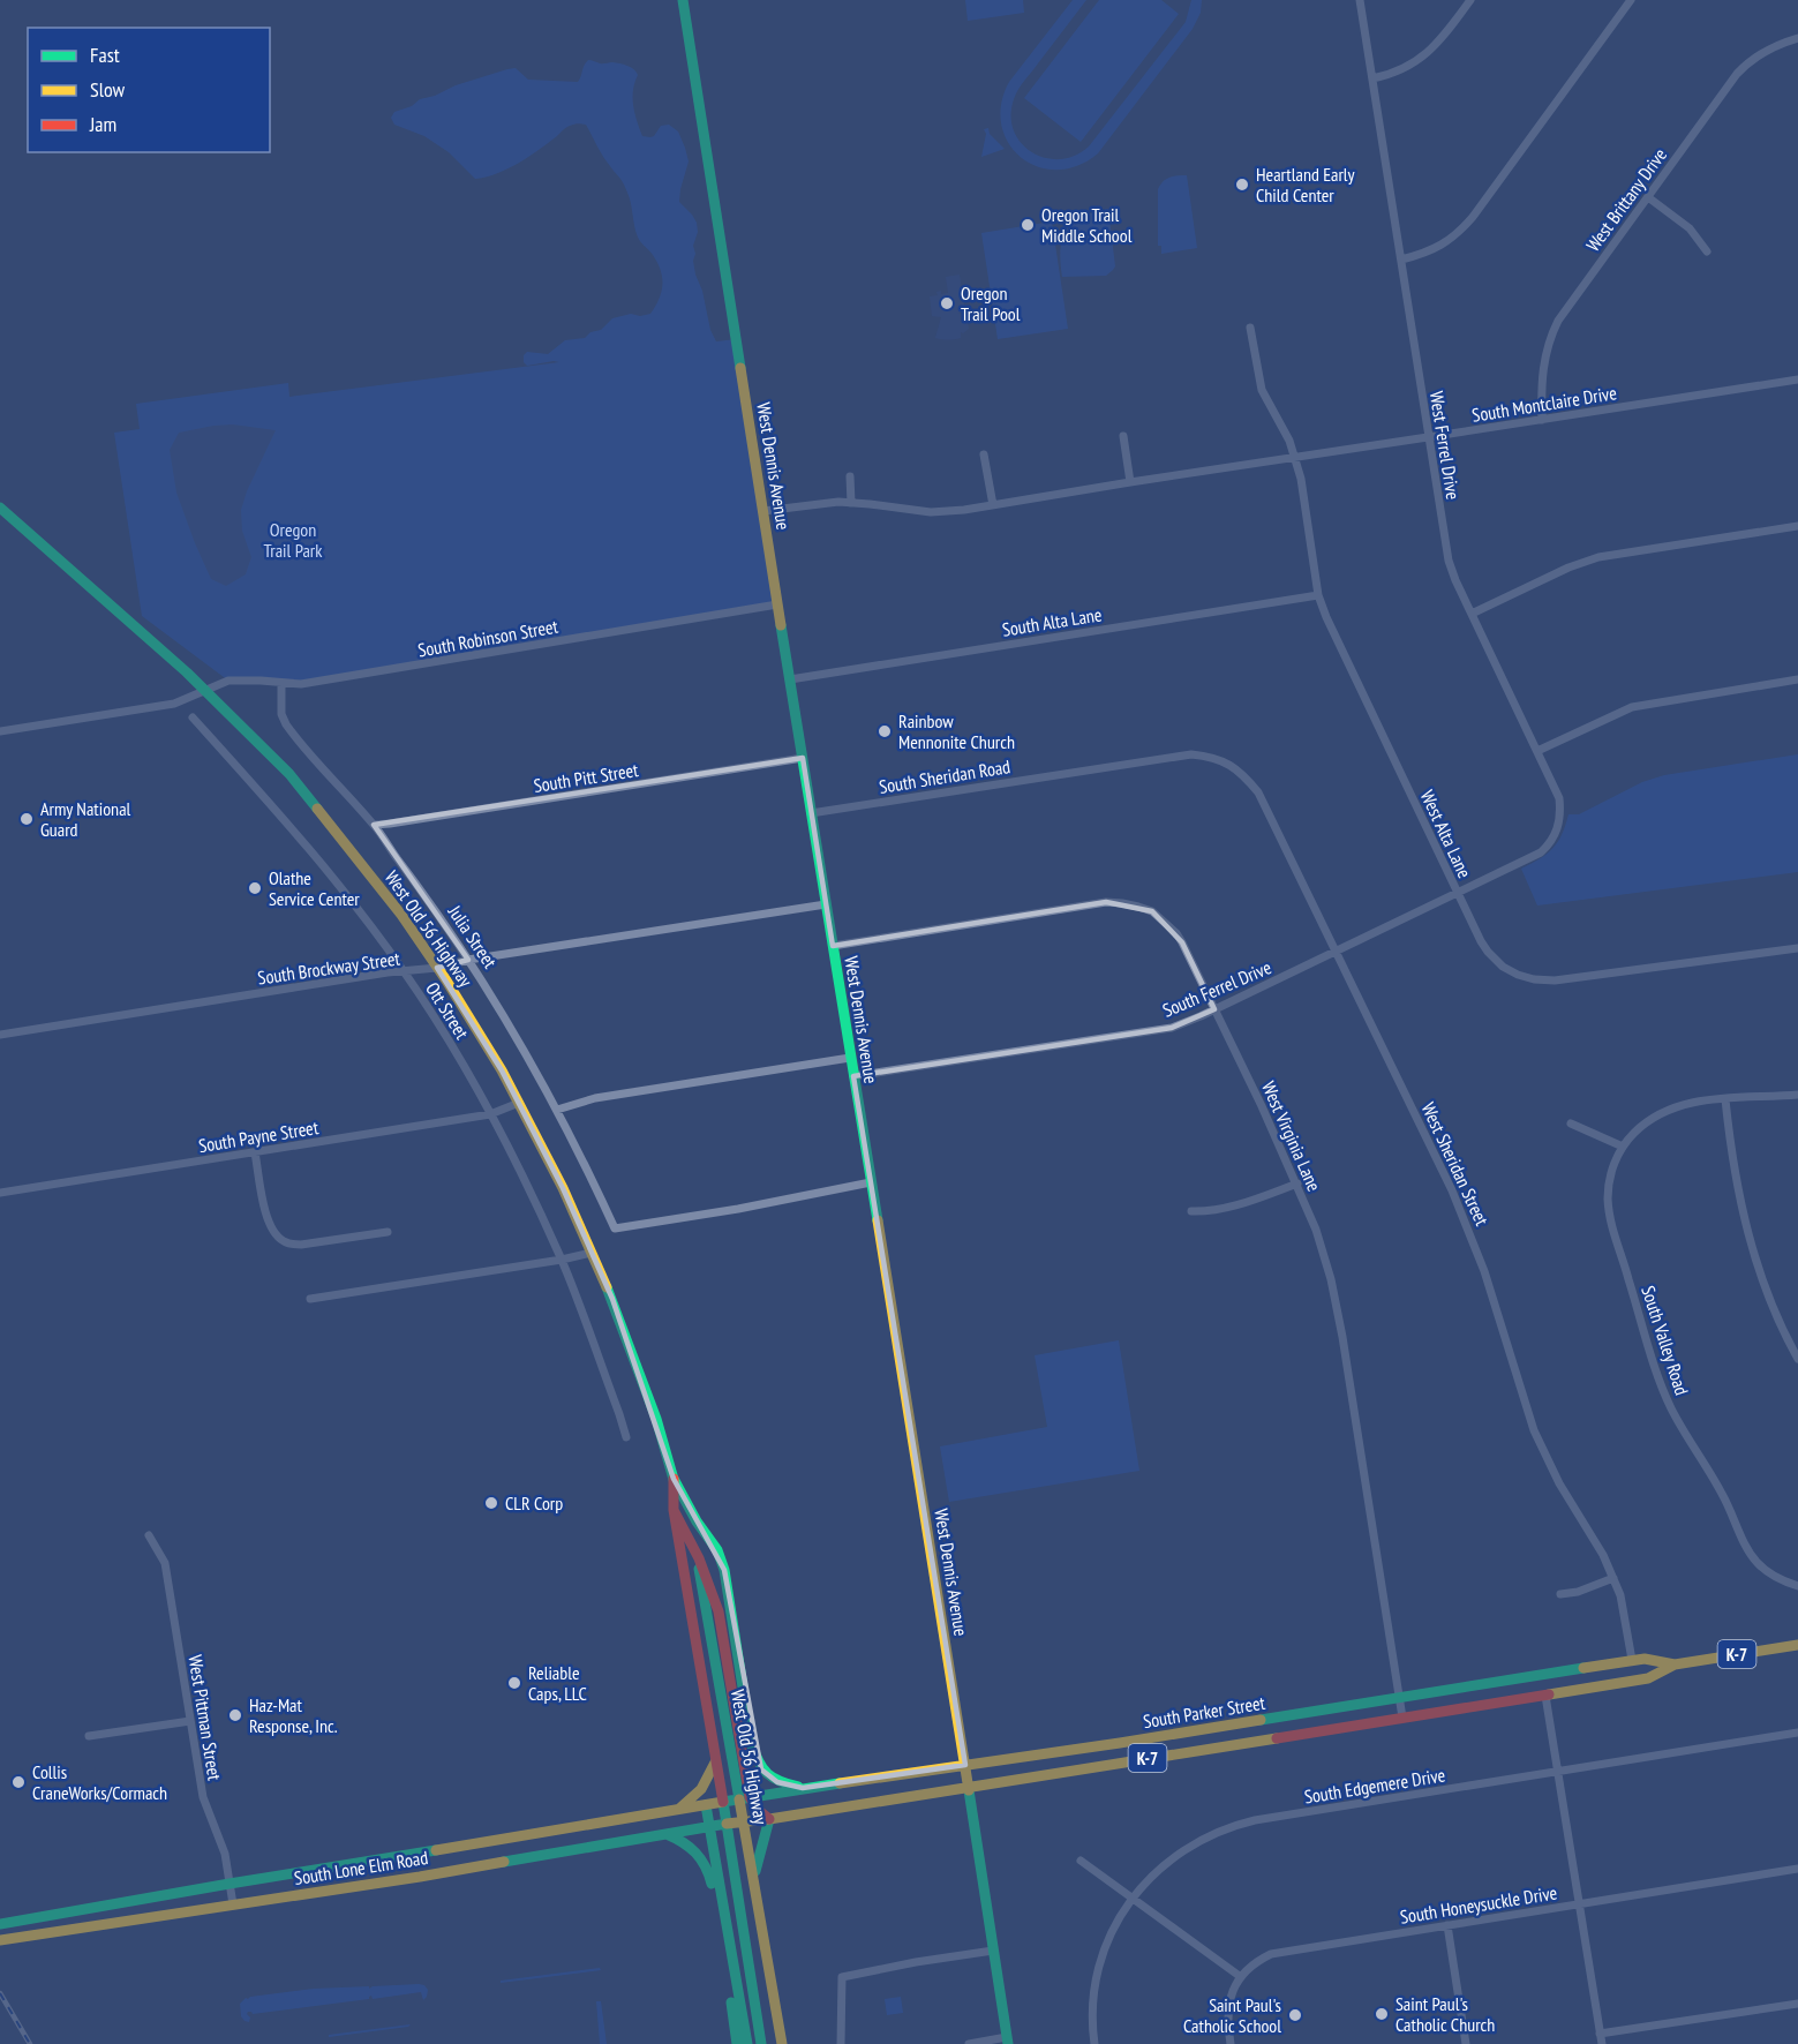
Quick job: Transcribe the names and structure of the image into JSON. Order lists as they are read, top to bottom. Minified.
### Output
{"streets":{"main road":["West Dennis Avenue","West Old 56 Highway","K-7","South Parker Street","South Lone Elm Road"],"street":["West Brittany Drive","South Montclaire Drive","West Ferrel Drive","South Alta Lane","South Robinson Street","South Sheridan Road","South Pitt Street","West Alta Lane","Julia Street","South Brockway Street","South Ferrel Drive","Ott Street","South Payne Street","West Virginia Lane","West Sheridan Street","South Valley Road","West Pittman Street","South Edgemere Drive","South Honeysuckle Drive"]},"crossings":[["West Brittany Drive","South Montclaire Drive"],["South Montclaire Drive","West Ferrel Drive"],["South Montclaire Drive","West Dennis Avenue"],["West Ferrel Drive","South Ferrel Drive"],["West Dennis Avenue","South Alta Lane"],["West Dennis Avenue","South Robinson Street"],["West Dennis Avenue","South Sheridan Road"],["West Dennis Avenue","South Pitt Street"],["West Dennis Avenue","Julia Street"],["West Dennis Avenue","South Brockway Street"],["West Dennis Avenue","South Ferrel Drive"],["West Dennis Avenue","West Virginia Lane"],["West Dennis Avenue","South Parker Street"],["South Alta Lane","West Alta Lane"],["South Robinson Street","West Old 56 Highway"],["South Robinson Street","Julia Street"],["South Sheridan Road","West Sheridan Street"],["South Pitt Street","Julia Street"],["West Alta Lane","South Ferrel Drive"],["West Old 56 Highway","South Brockway Street"],["West Old 56 Highway","South Payne Street"],["West Old 56 Highway","K-7"],["West Old 56 Highway","South Parker Street"],["West Old 56 Highway","South Lone Elm Road"],["Julia Street","South Brockway Street"],["South Brockway Street","Ott Street"],["South Ferrel Drive","West Virginia Lane"],["South Ferrel Drive","West Sheridan Street"],["Ott Street","South Payne Street"],["West Virginia Lane","South Parker Street"],["West Sheridan Street","South Parker Street"],["K-7","South Parker Street"],["K-7","South Lone Elm Road"],["South Parker Street","South Lone Elm Road"],["West Pittman Street","South Lone Elm Road"]],"parks":["Oregon Trail Park"],"places":["Heartland Early Child Center","Oregon Trail Middle School","Oregon Trail Pool","Rainbow Mennonite Church","Army National Guard","Olathe Service Center","CLR Corp","Reliable Caps, LLC","Haz-Mat Response, Inc.","Collis CraneWorks/Cormach","Saint Paul's Catholic Church","Saint Paul's Catholic School"],"legend":["Fast","Slow","Jam"]}
